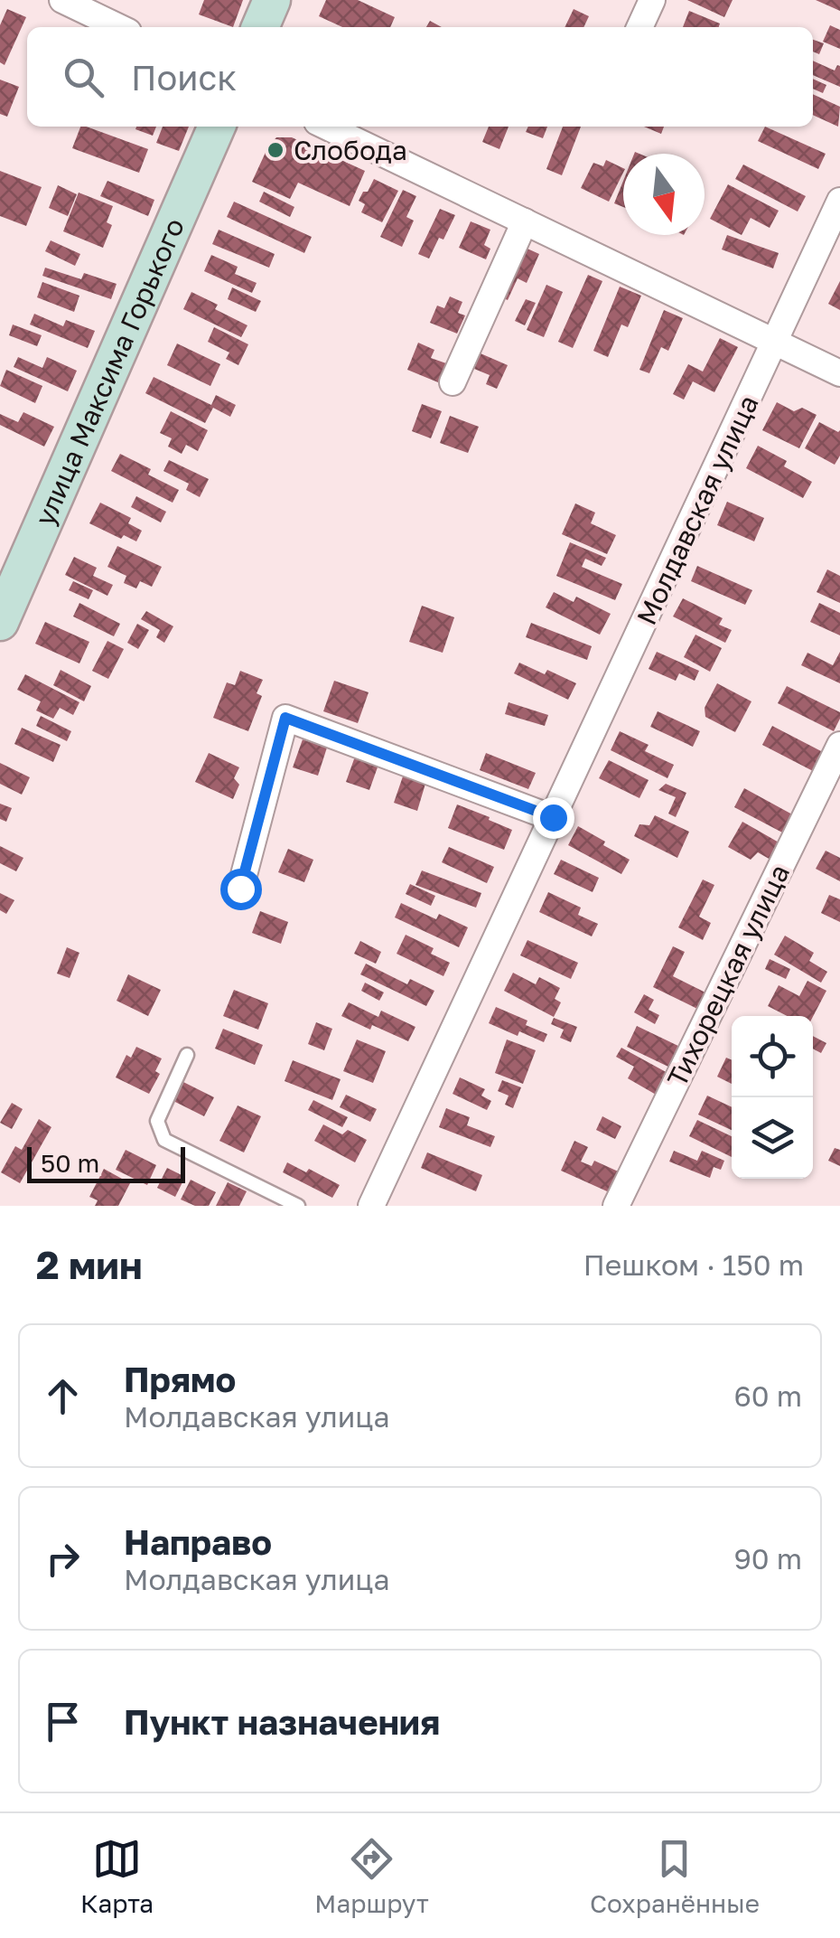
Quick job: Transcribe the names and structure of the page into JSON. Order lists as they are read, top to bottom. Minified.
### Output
{"streets":{"main road":["улица Максима Горького"],"street":["Молдавская улица","Тихорецкая улица"]},"places":["Слобода"],"scale_bar":"50 m","north":"bottom","page":{"search":"Поиск","scale":"50 m","heading":["2 мин","Пешком · 150 m"],"list":[["Прямо","Молдавская улица","60 m"],["Направо","Молдавская улица","90 m"],"Пункт назначения"],"nav":["Карта","Маршрут","Сохранённые"]}}
